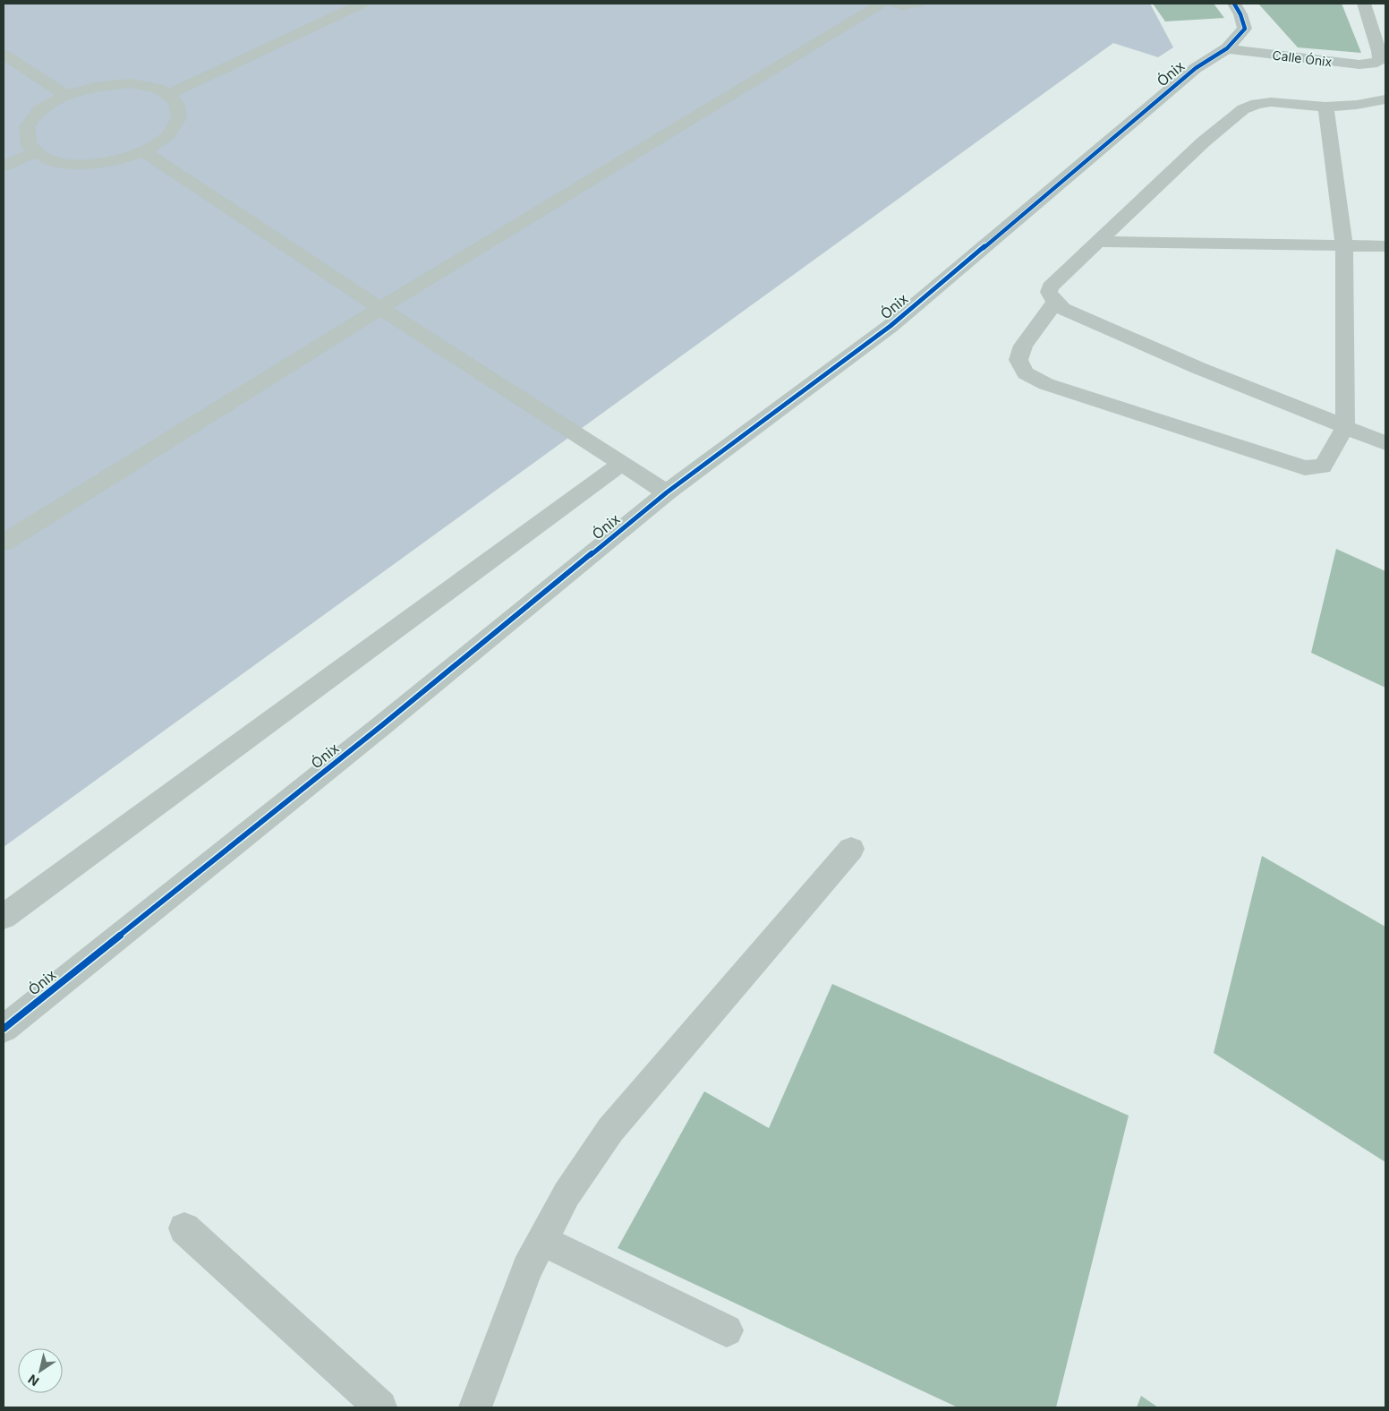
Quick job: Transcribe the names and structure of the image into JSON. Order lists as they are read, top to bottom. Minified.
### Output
{"streets":{"street":["Calle Ónix","Ónix"]},"crossings":[["Calle Ónix","Ónix"]],"north":"bottom left"}
